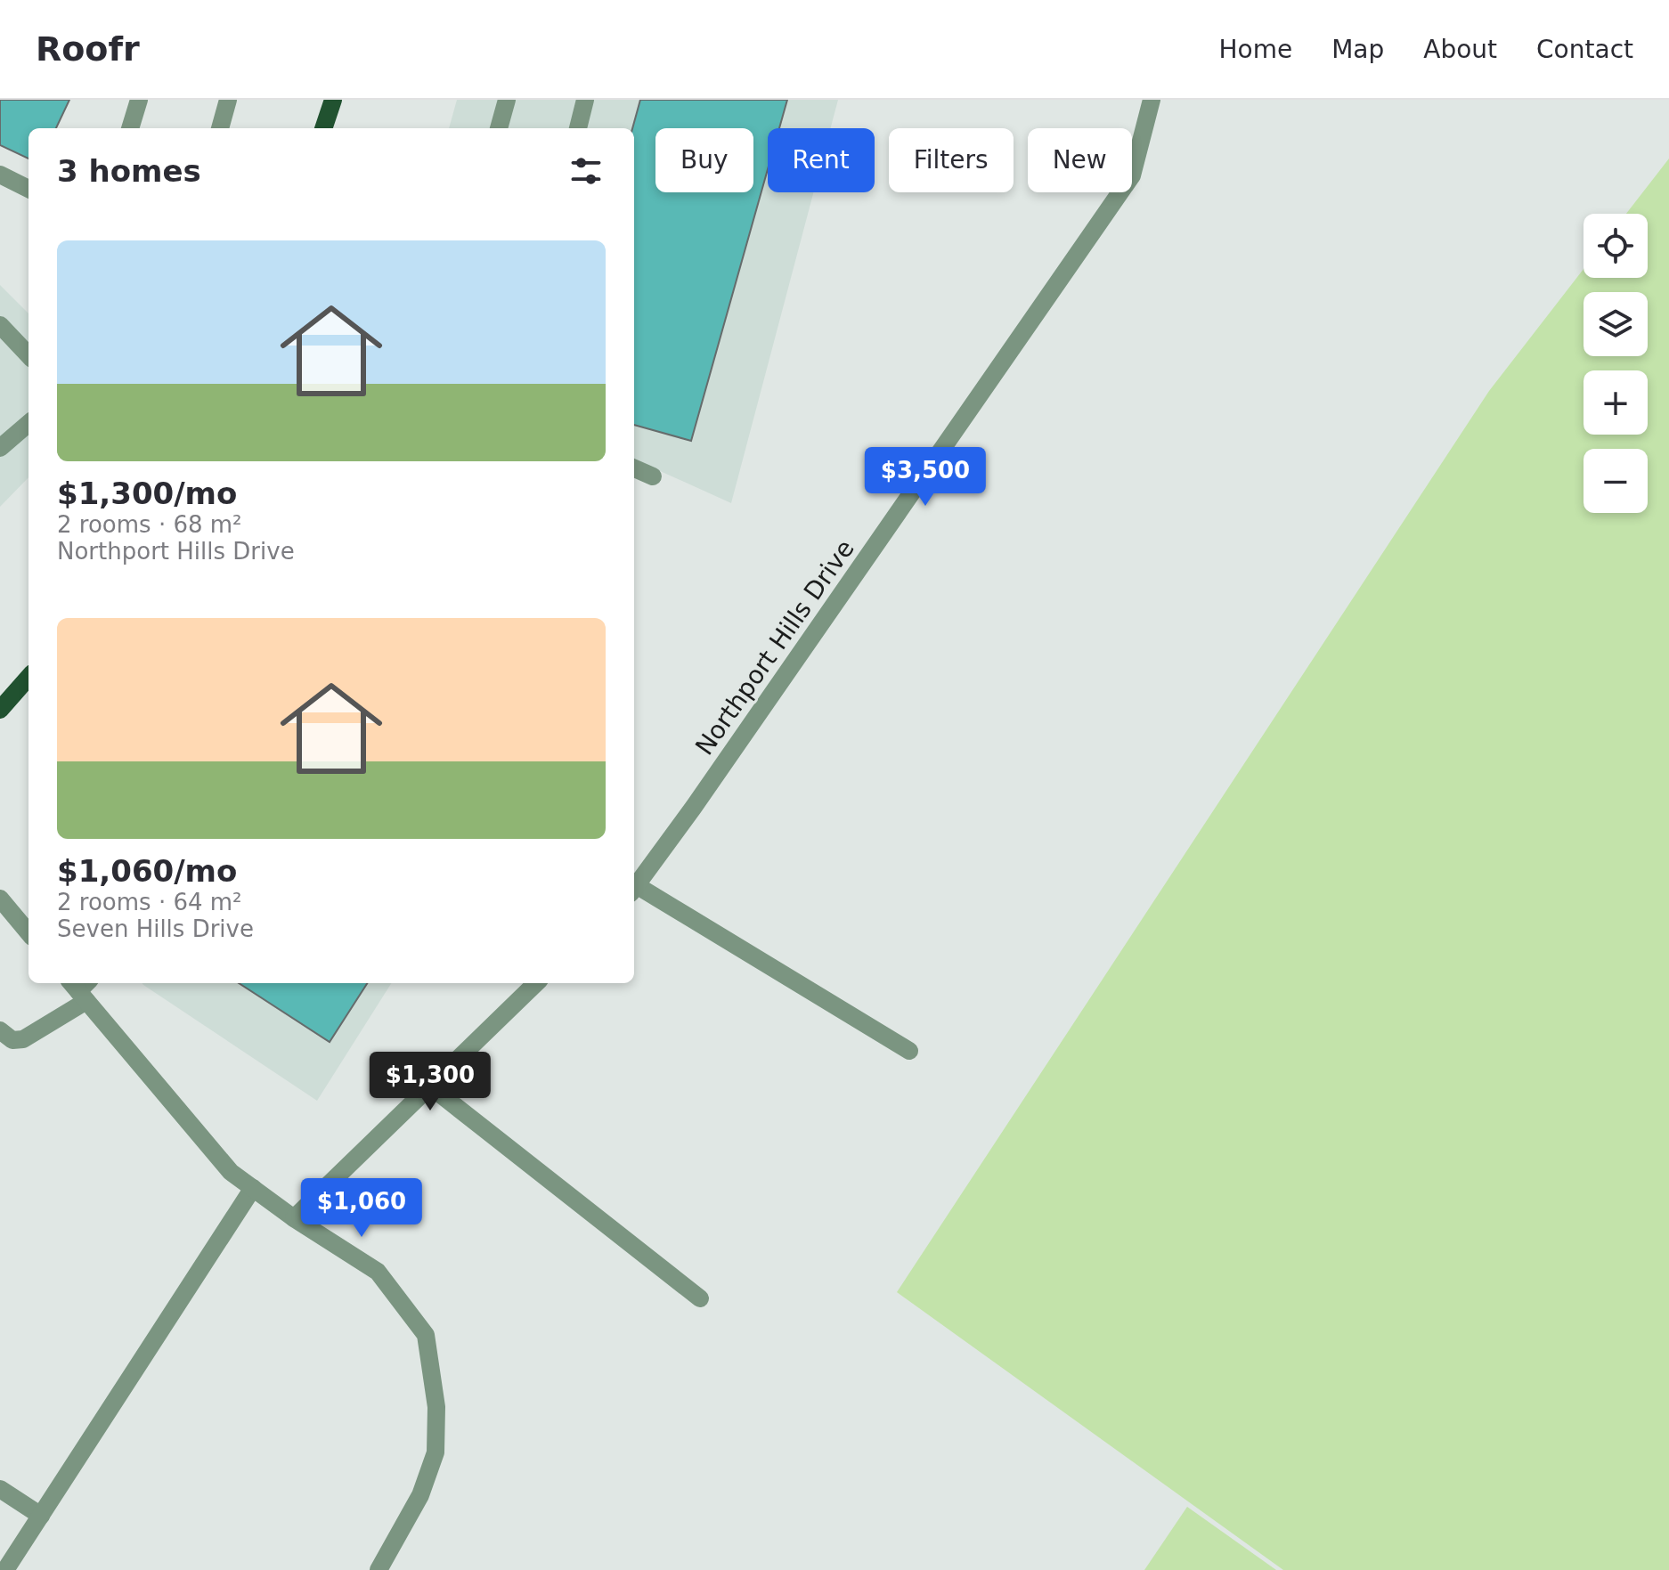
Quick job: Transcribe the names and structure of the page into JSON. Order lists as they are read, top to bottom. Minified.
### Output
{"streets":{"street":["Northport Hills Drive"]},"page":{"header":"Roofr","nav":["Home","Map","About","Contact"],"chip":["Buy","Rent","Filters","New"],"heading":"3 homes","map_buttons":["+","−"],"list":[{"name":"$1,300/mo","note":"2 rooms · 68 m² · Northport Hills Drive"},{"name":"$1,060/mo","note":"2 rooms · 64 m² · Seven Hills Drive"}],"price":["$3,500","$1,300","$1,060"]}}
